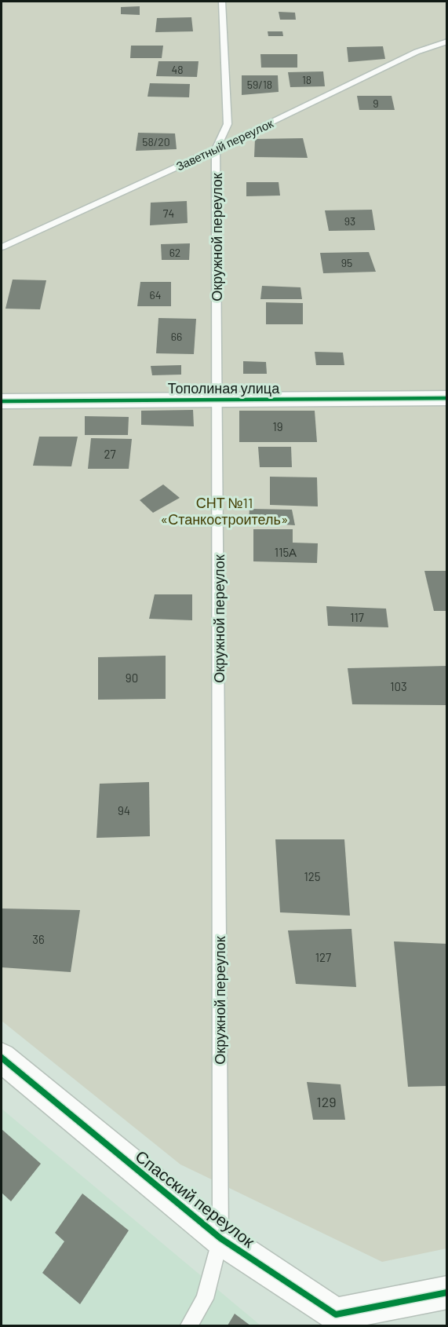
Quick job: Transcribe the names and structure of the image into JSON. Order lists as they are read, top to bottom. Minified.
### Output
{"streets":{"street":["Тополиная улица","Спасский переулок"],"lane":["Заветный переулок","Окружной переулок"]},"crossings":[["Заветный переулок","Окружной переулок"],["Окружной переулок","Тополиная улица"],["Окружной переулок","Спасский переулок"]],"parks":["СНТ №11 «Станкостроитель»"],"house_numbers":["48","18","59/18","9","58/20","74","93","62","95","64","66","19","27","115А","117","90","103","94","125","36","127","129"]}
